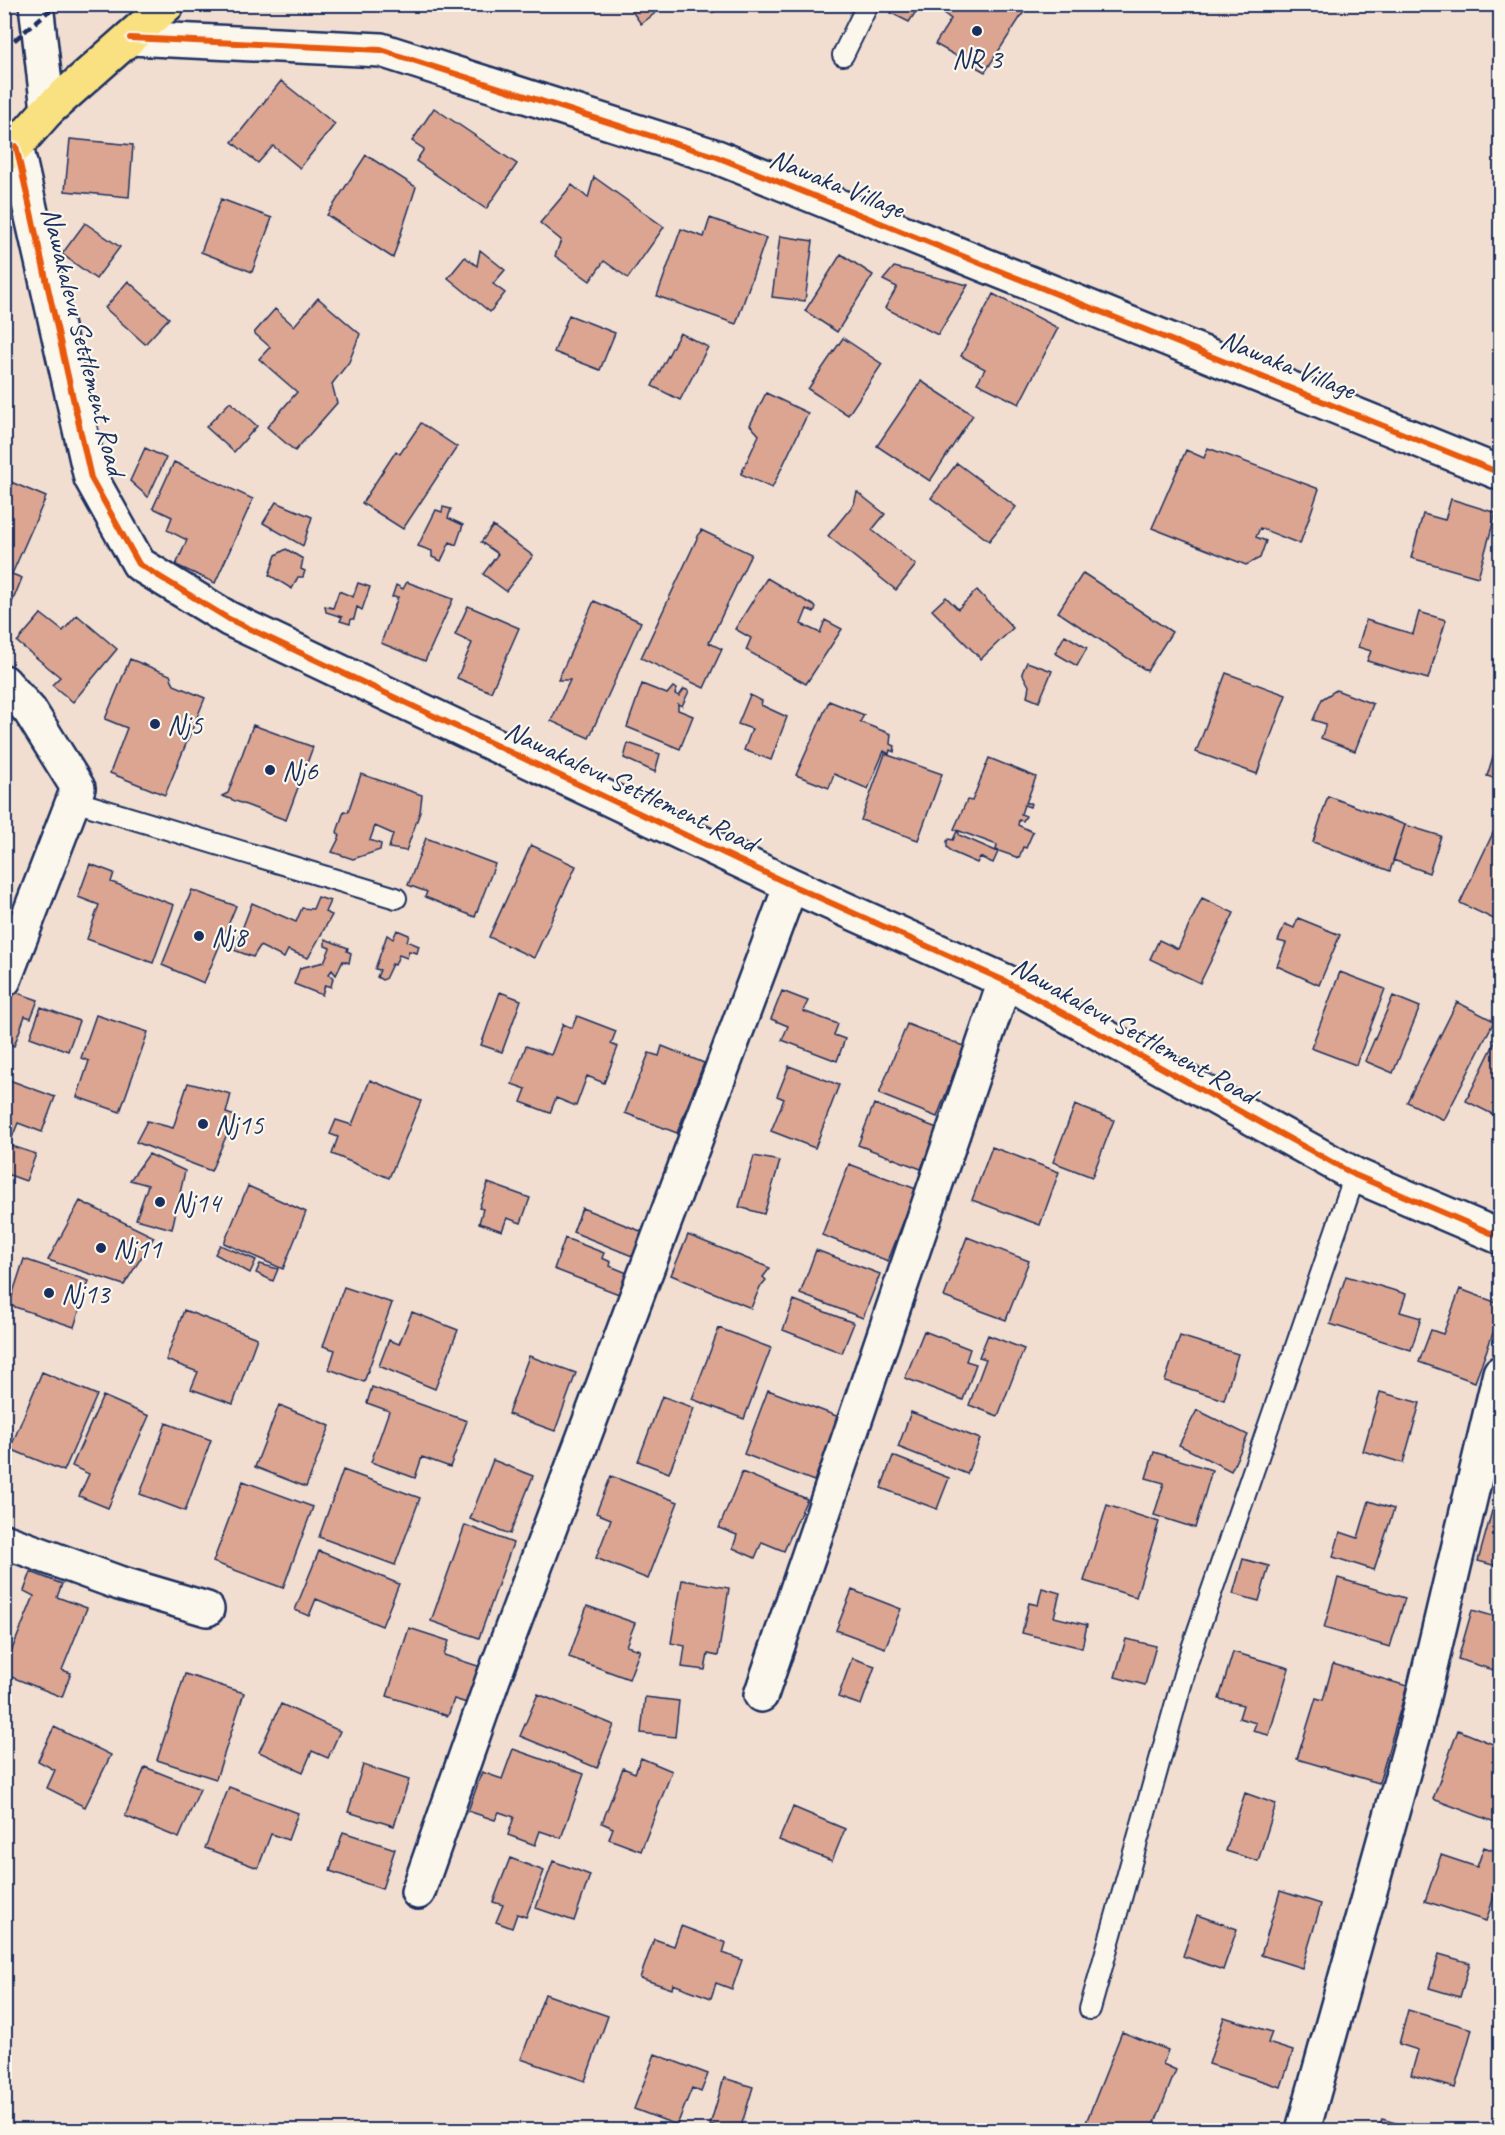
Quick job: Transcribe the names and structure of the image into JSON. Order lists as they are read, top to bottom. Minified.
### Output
{"streets":{"street":["Nawaka Village","Nawakalevu Settlement Road"]},"places":["NR 3","Nj5","Nj6","Nj8","Nj15","Nj14","Nj11","Nj13"]}
